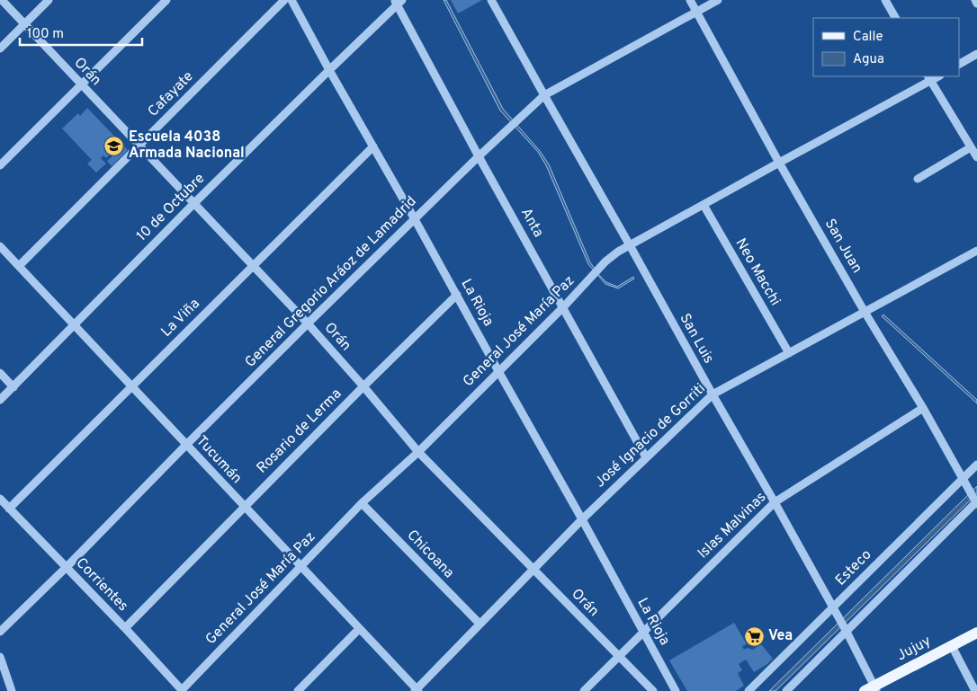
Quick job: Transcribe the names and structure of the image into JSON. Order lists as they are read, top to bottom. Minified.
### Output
{"streets":{"main road":["Jujuy"],"street":["Orán","Cafayate","10 de Octubre","Anta","San Juan","Neo Macchi","General Gregorio Aráoz de Lamadrid","La Rioja","La Viña","General José María Paz","San Luis","Rosario de Lerma","José Ignacio de Gorriti","Tucumán","Islas Malvinas","Chicoana","Esteco","Corrientes"]},"crossings":[["Orán","Cafayate"],["Orán","10 de Octubre"],["Orán","General Gregorio Aráoz de Lamadrid"],["Orán","La Viña"],["Orán","General José María Paz"],["Orán","Rosario de Lerma"],["Orán","José Ignacio de Gorriti"],["Orán","Islas Malvinas"],["Cafayate","Tucumán"],["10 de Octubre","Anta"],["10 de Octubre","La Rioja"],["10 de Octubre","Tucumán"],["Anta","General Gregorio Aráoz de Lamadrid"],["Anta","General José María Paz"],["Anta","José Ignacio de Gorriti"],["San Juan","General Gregorio Aráoz de Lamadrid"],["San Juan","General José María Paz"],["San Juan","José Ignacio de Gorriti"],["San Juan","Islas Malvinas"],["San Juan","Esteco"],["Neo Macchi","General José María Paz"],["Neo Macchi","José Ignacio de Gorriti"],["General Gregorio Aráoz de Lamadrid","La Rioja"],["General Gregorio Aráoz de Lamadrid","San Luis"],["General Gregorio Aráoz de Lamadrid","Tucumán"],["General Gregorio Aráoz de Lamadrid","Corrientes"],["La Rioja","La Viña"],["La Rioja","General José María Paz"],["La Rioja","Rosario de Lerma"],["La Rioja","José Ignacio de Gorriti"],["La Rioja","Islas Malvinas"],["La Viña","Tucumán"],["La Viña","Corrientes"],["General José María Paz","San Luis"],["General José María Paz","Tucumán"],["General José María Paz","Chicoana"],["General José María Paz","Corrientes"],["San Luis","José Ignacio de Gorriti"],["San Luis","Islas Malvinas"],["San Luis","Esteco"],["San Luis","Jujuy"],["Rosario de Lerma","Tucumán"],["Rosario de Lerma","Corrientes"],["José Ignacio de Gorriti","Tucumán"],["José Ignacio de Gorriti","Chicoana"]],"places":{"school or university":["Escuela 4038 Armada Nacional"],"supermarket":["Vea"]},"legend":["Calle","Agua"],"scale_bar":"100 m"}
